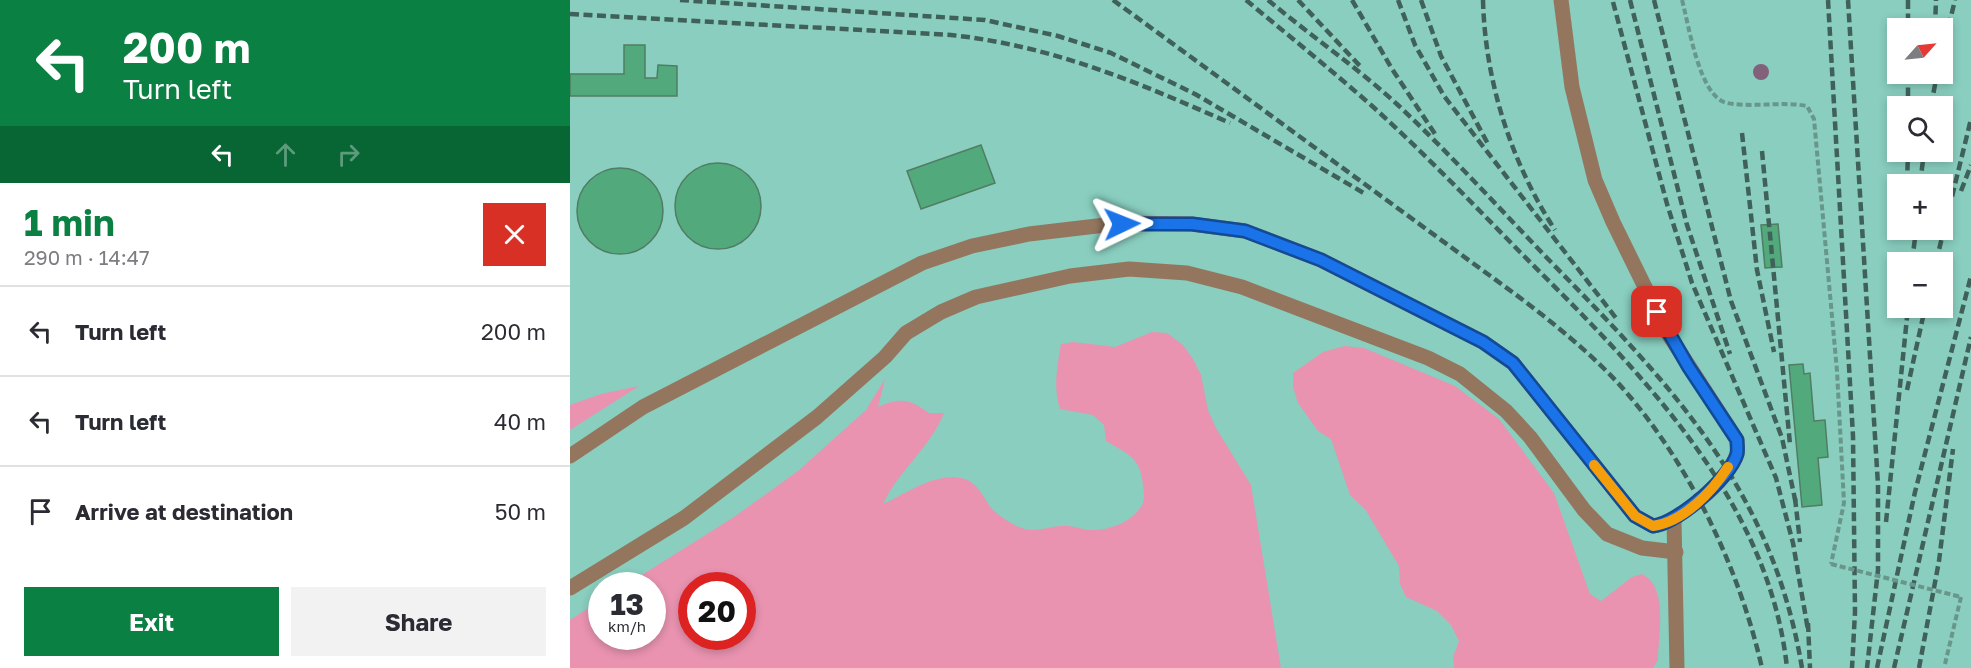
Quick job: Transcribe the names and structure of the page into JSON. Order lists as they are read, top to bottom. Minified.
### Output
{"north":"top right","page":{"turn":["200 m","Turn left"],"map_buttons":["+","−"],"heading":["1 min","290 m · 14:47"],"list":[{"name":"Turn left","value":"200 m"},{"name":"Turn left","value":"40 m"},{"name":"Arrive at destination","value":"50 m"}],"speed":"13 km/h","limit":"20","buttons":["Exit","Share"]}}
